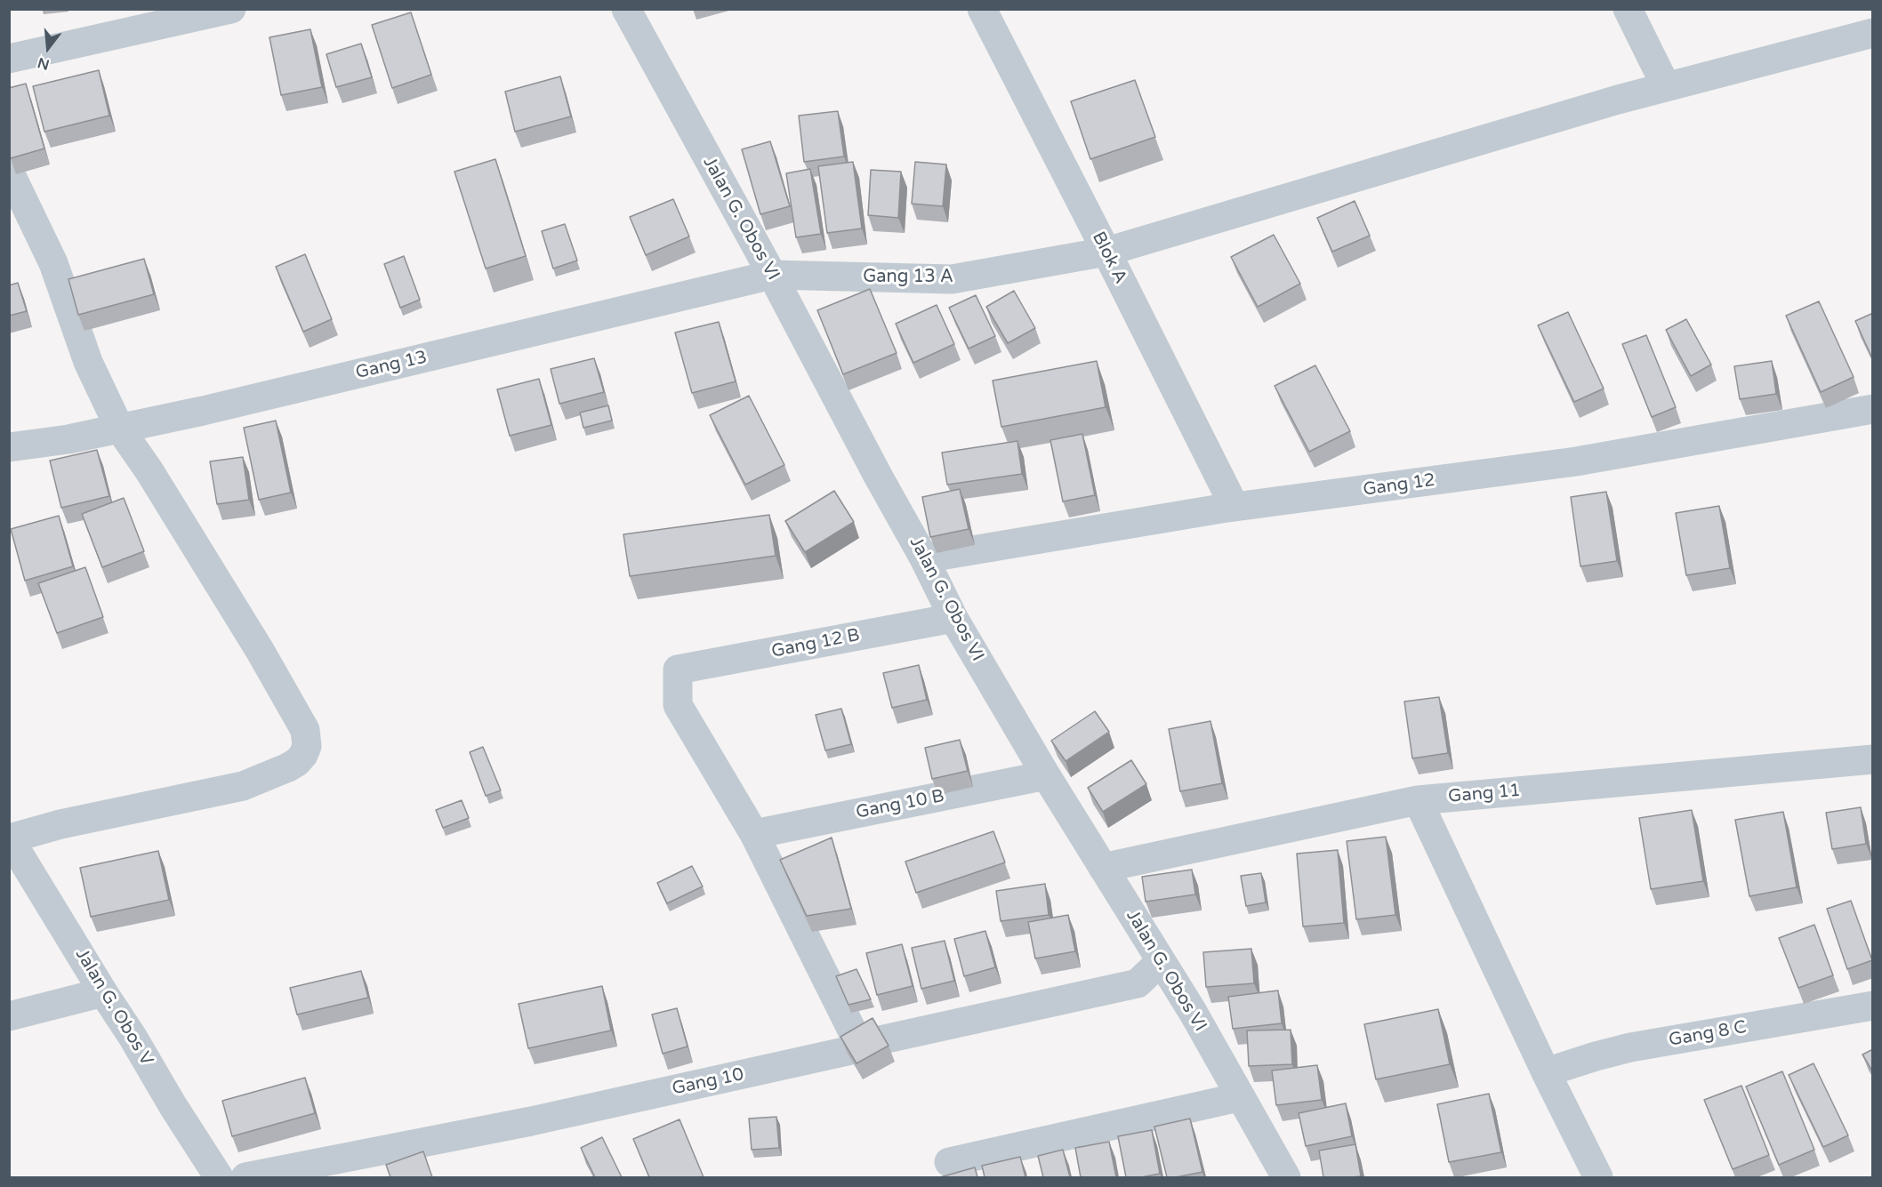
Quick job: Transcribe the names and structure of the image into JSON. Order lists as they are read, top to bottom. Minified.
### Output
{"streets":{"street":["Jalan G. Obos VI","Blok A","Gang 13 A","Gang 13","Gang 12","Gang 12 B","Gang 11","Gang 10 B","Jalan G. Obos V","Gang 8 C","Gang 10"]},"crossings":[["Jalan G. Obos VI","Gang 13 A"],["Jalan G. Obos VI","Gang 13"],["Jalan G. Obos VI","Gang 12"],["Jalan G. Obos VI","Gang 12 B"],["Jalan G. Obos VI","Gang 11"],["Jalan G. Obos VI","Gang 10 B"],["Jalan G. Obos VI","Gang 10"],["Blok A","Gang 13 A"],["Blok A","Gang 12"],["Gang 13 A","Gang 13"],["Gang 12 B","Gang 10 B"]],"north":"bottom"}
